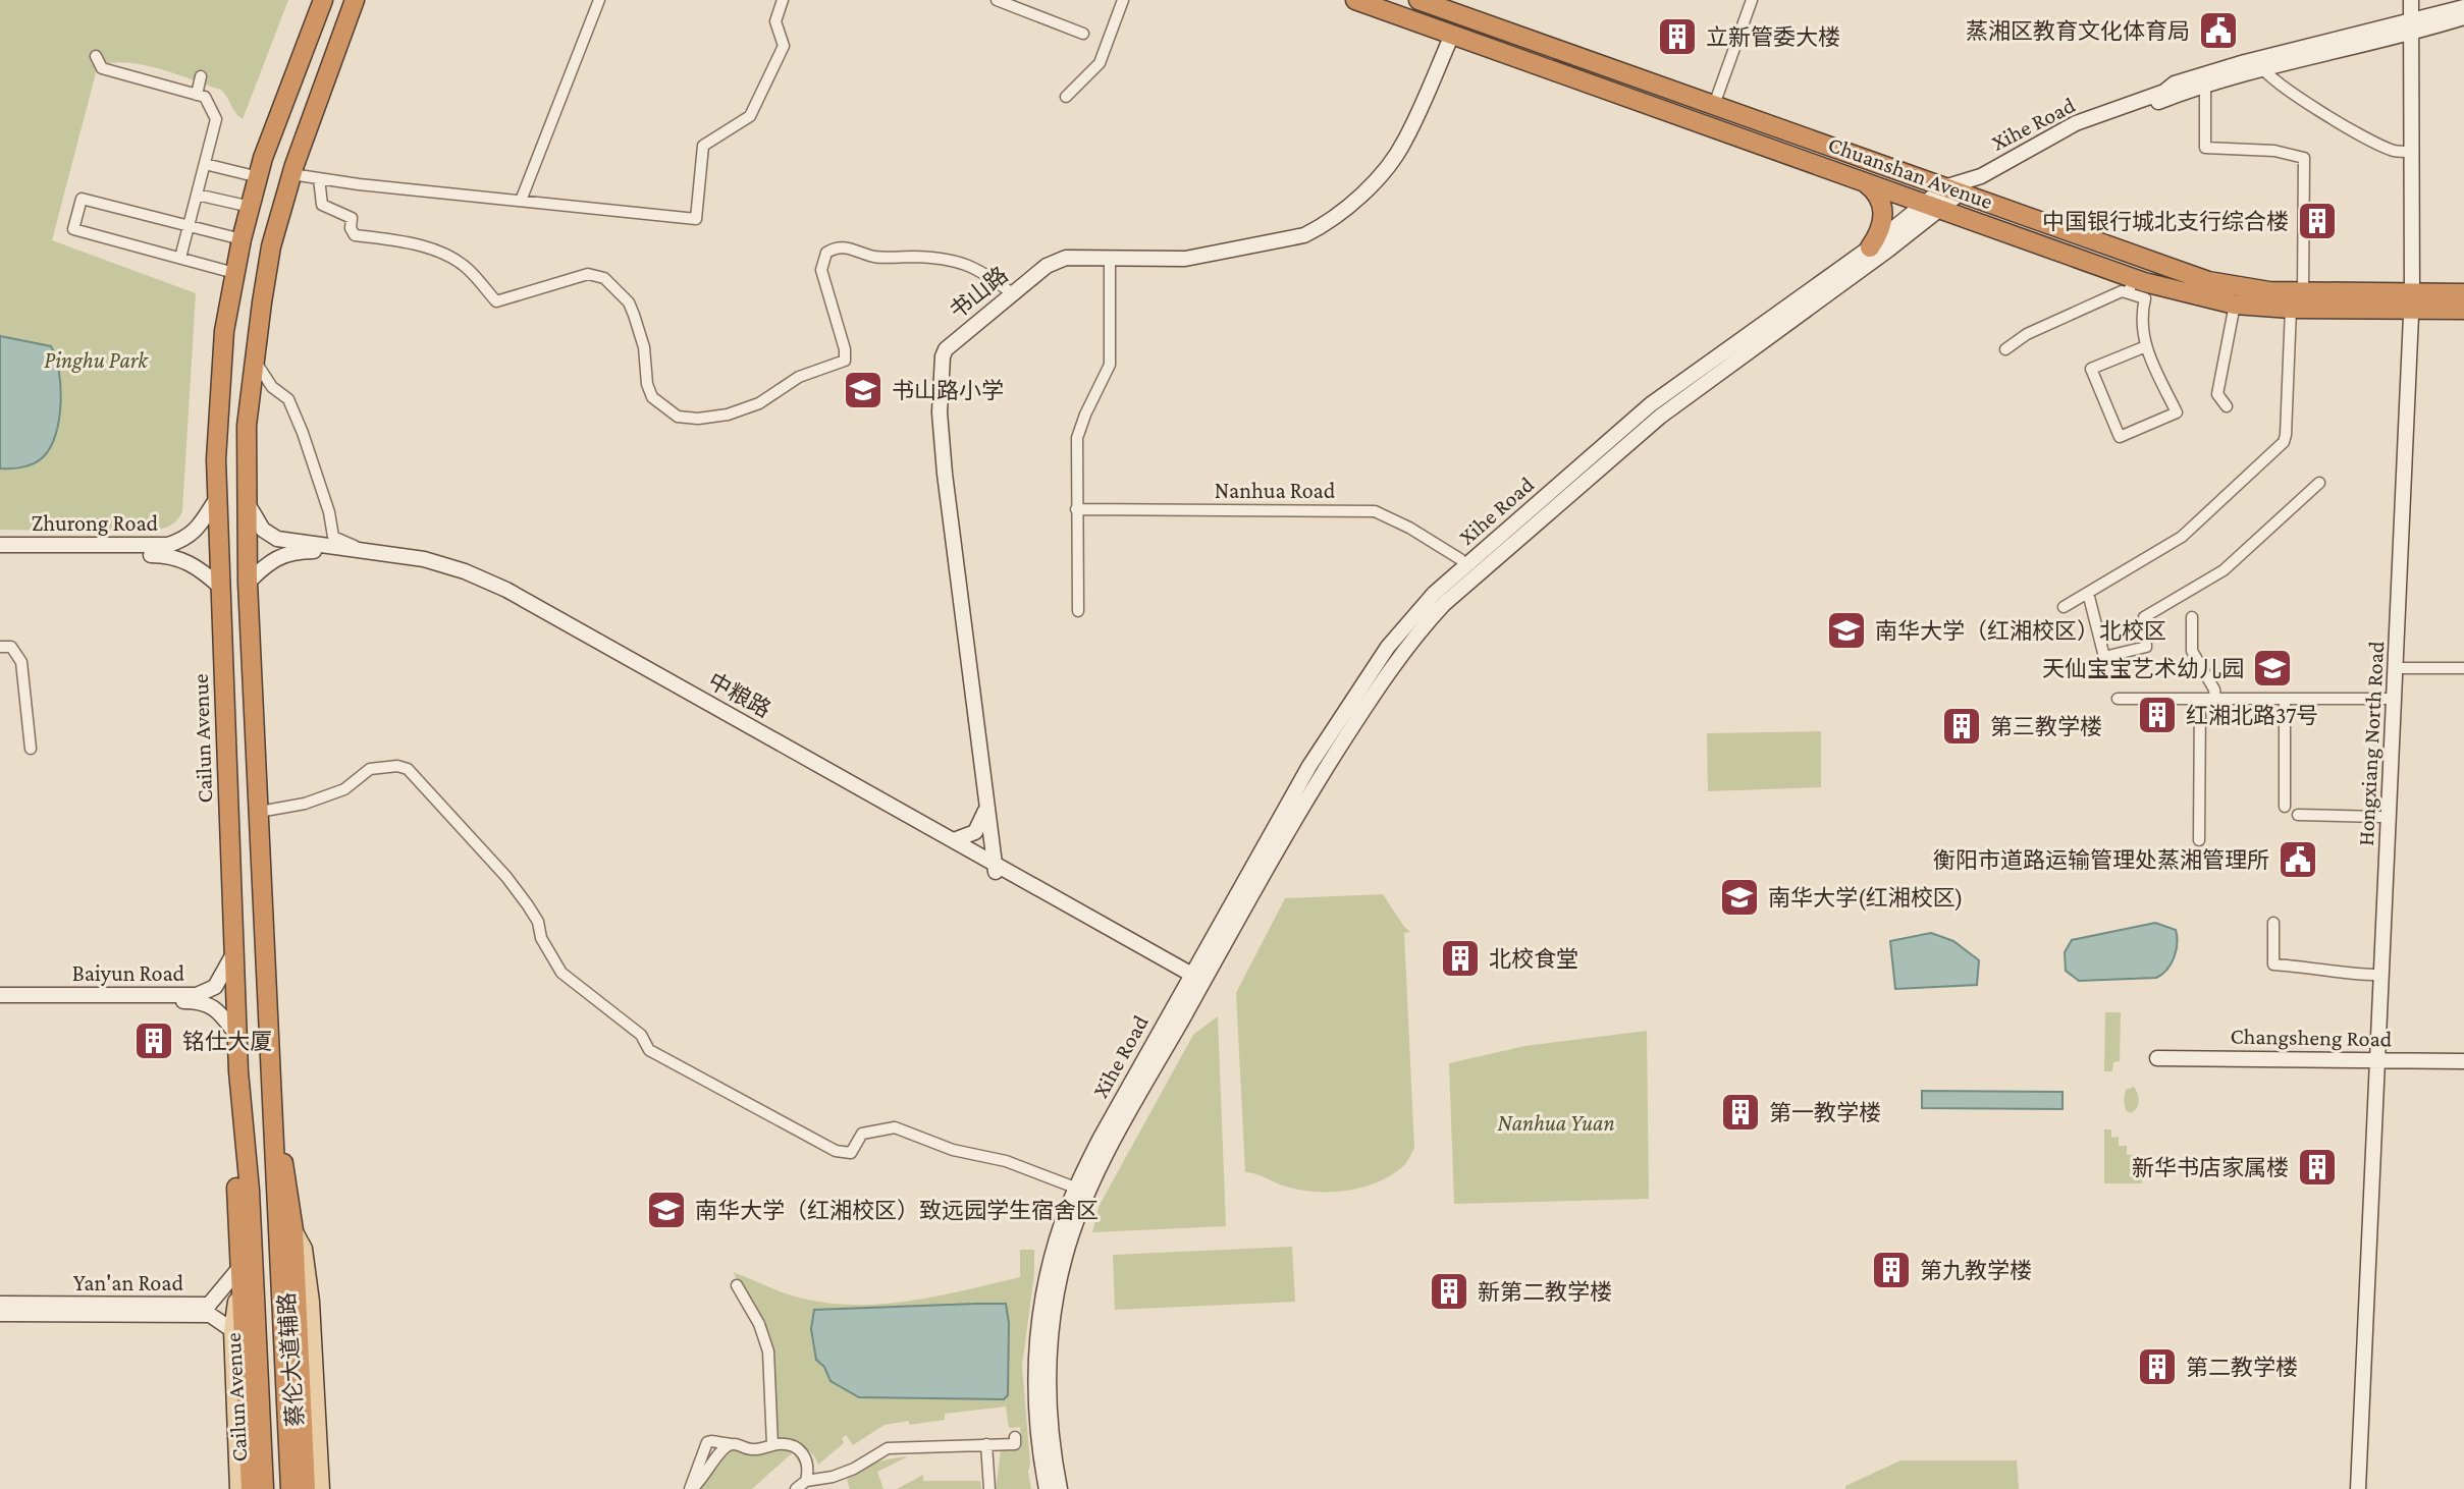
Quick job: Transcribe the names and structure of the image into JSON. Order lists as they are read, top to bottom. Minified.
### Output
{"streets":{"highway":["Chuanshan Avenue","Cailun Avenue"],"main road":["Xihe Road","书山路","Zhurong Road","中粮路","Hongxiang North Road","Baiyun Road","Changsheng Road","Yan'an Road","蔡伦大道辅路"],"street":["Nanhua Road"]},"crossings":[["Xihe Road","Chuanshan Avenue"],["Xihe Road","中粮路"],["Xihe Road","Hongxiang North Road"],["Chuanshan Avenue","书山路"],["Chuanshan Avenue","Hongxiang North Road"],["书山路","中粮路"],["Zhurong Road","Cailun Avenue"],["Cailun Avenue","Baiyun Road"],["Hongxiang North Road","Changsheng Road"]],"parks":["Pinghu Park","Nanhua Yuan"],"places":{"public building":["蒸湘区教育文化体育局","衡阳市道路运输管理处蒸湘管理所"],"building":["立新管委大楼","中国银行城北支行综合楼","红湘北路37号","第三教学楼","北校食堂","铭仕大厦","第一教学楼","新华书店家属楼","第九教学楼","新第二教学楼","第二教学楼"],"school or university":["书山路小学","南华大学（红湘校区）北校区","天仙宝宝艺术幼儿园","南华大学(红湘校区)","南华大学（红湘校区）致远园学生宿舍区"]}}
